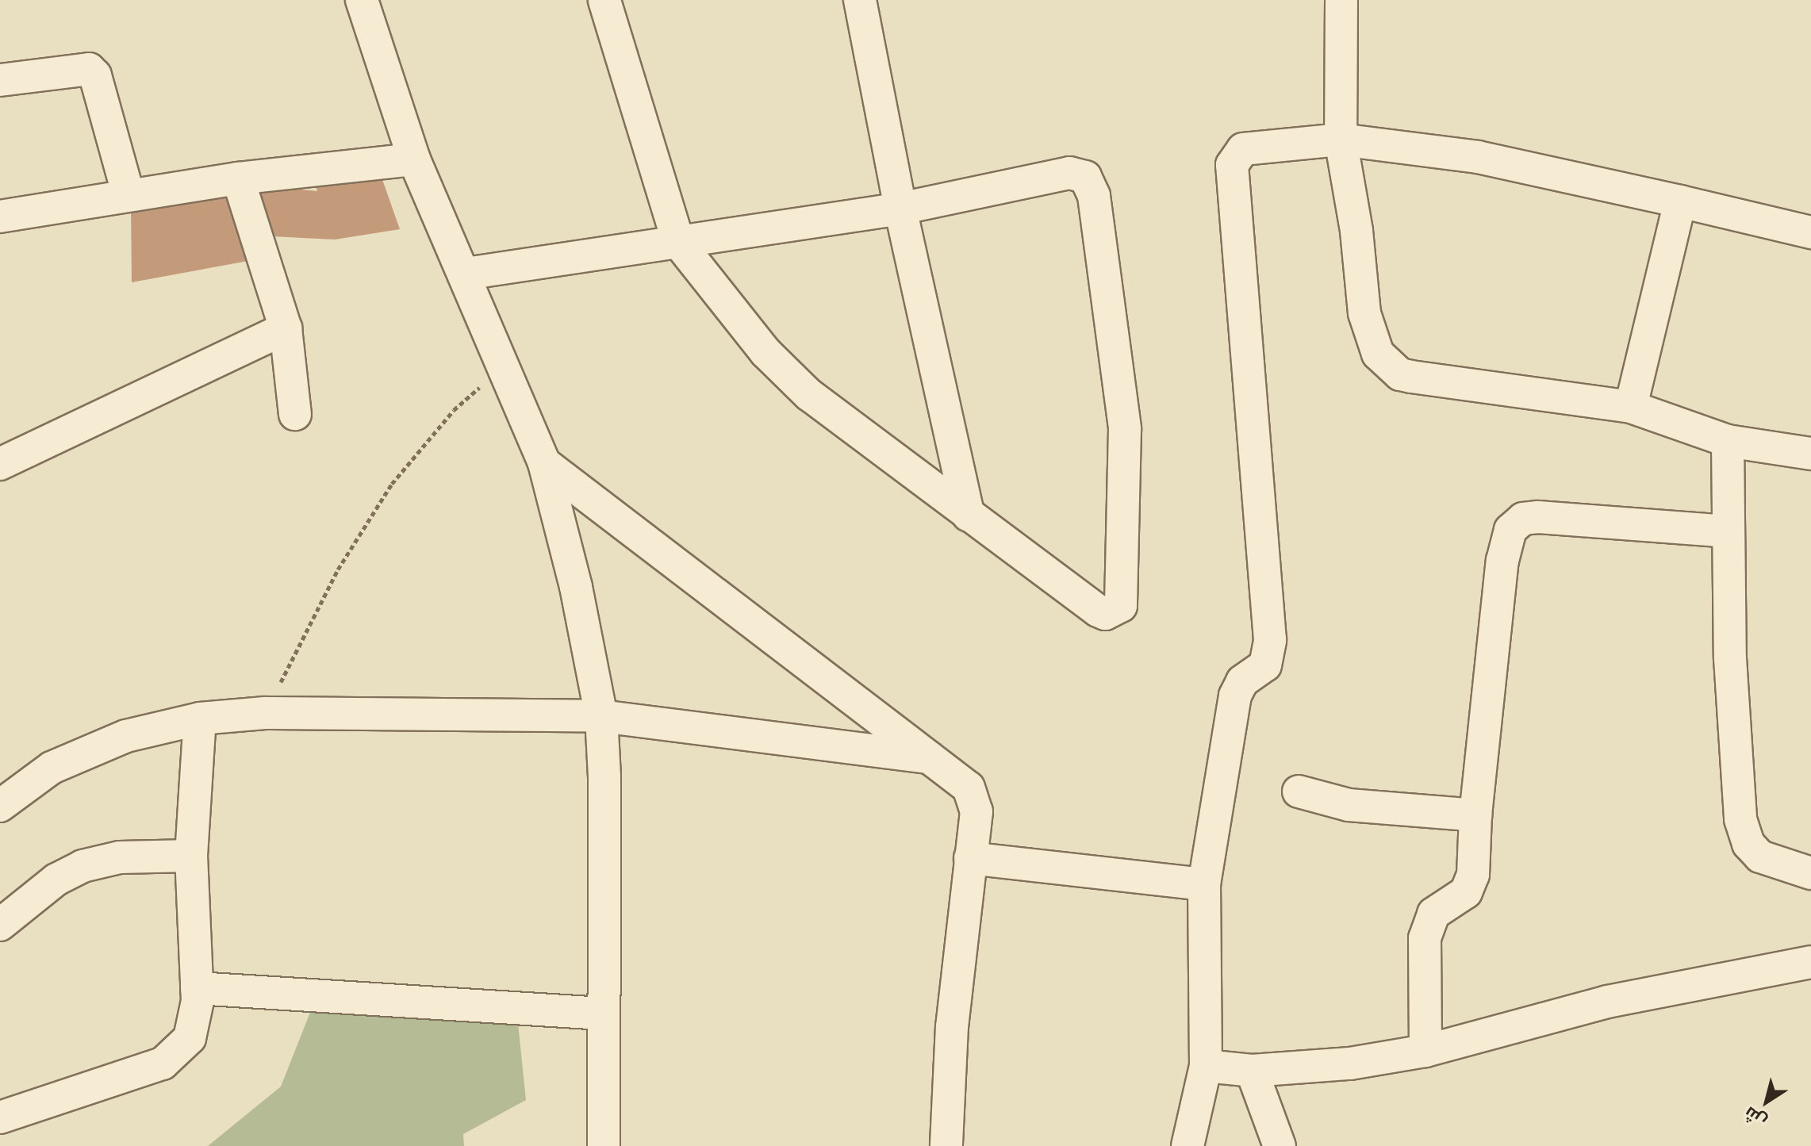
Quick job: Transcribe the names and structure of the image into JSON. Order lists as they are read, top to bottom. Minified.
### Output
{"north":"bottom left"}
